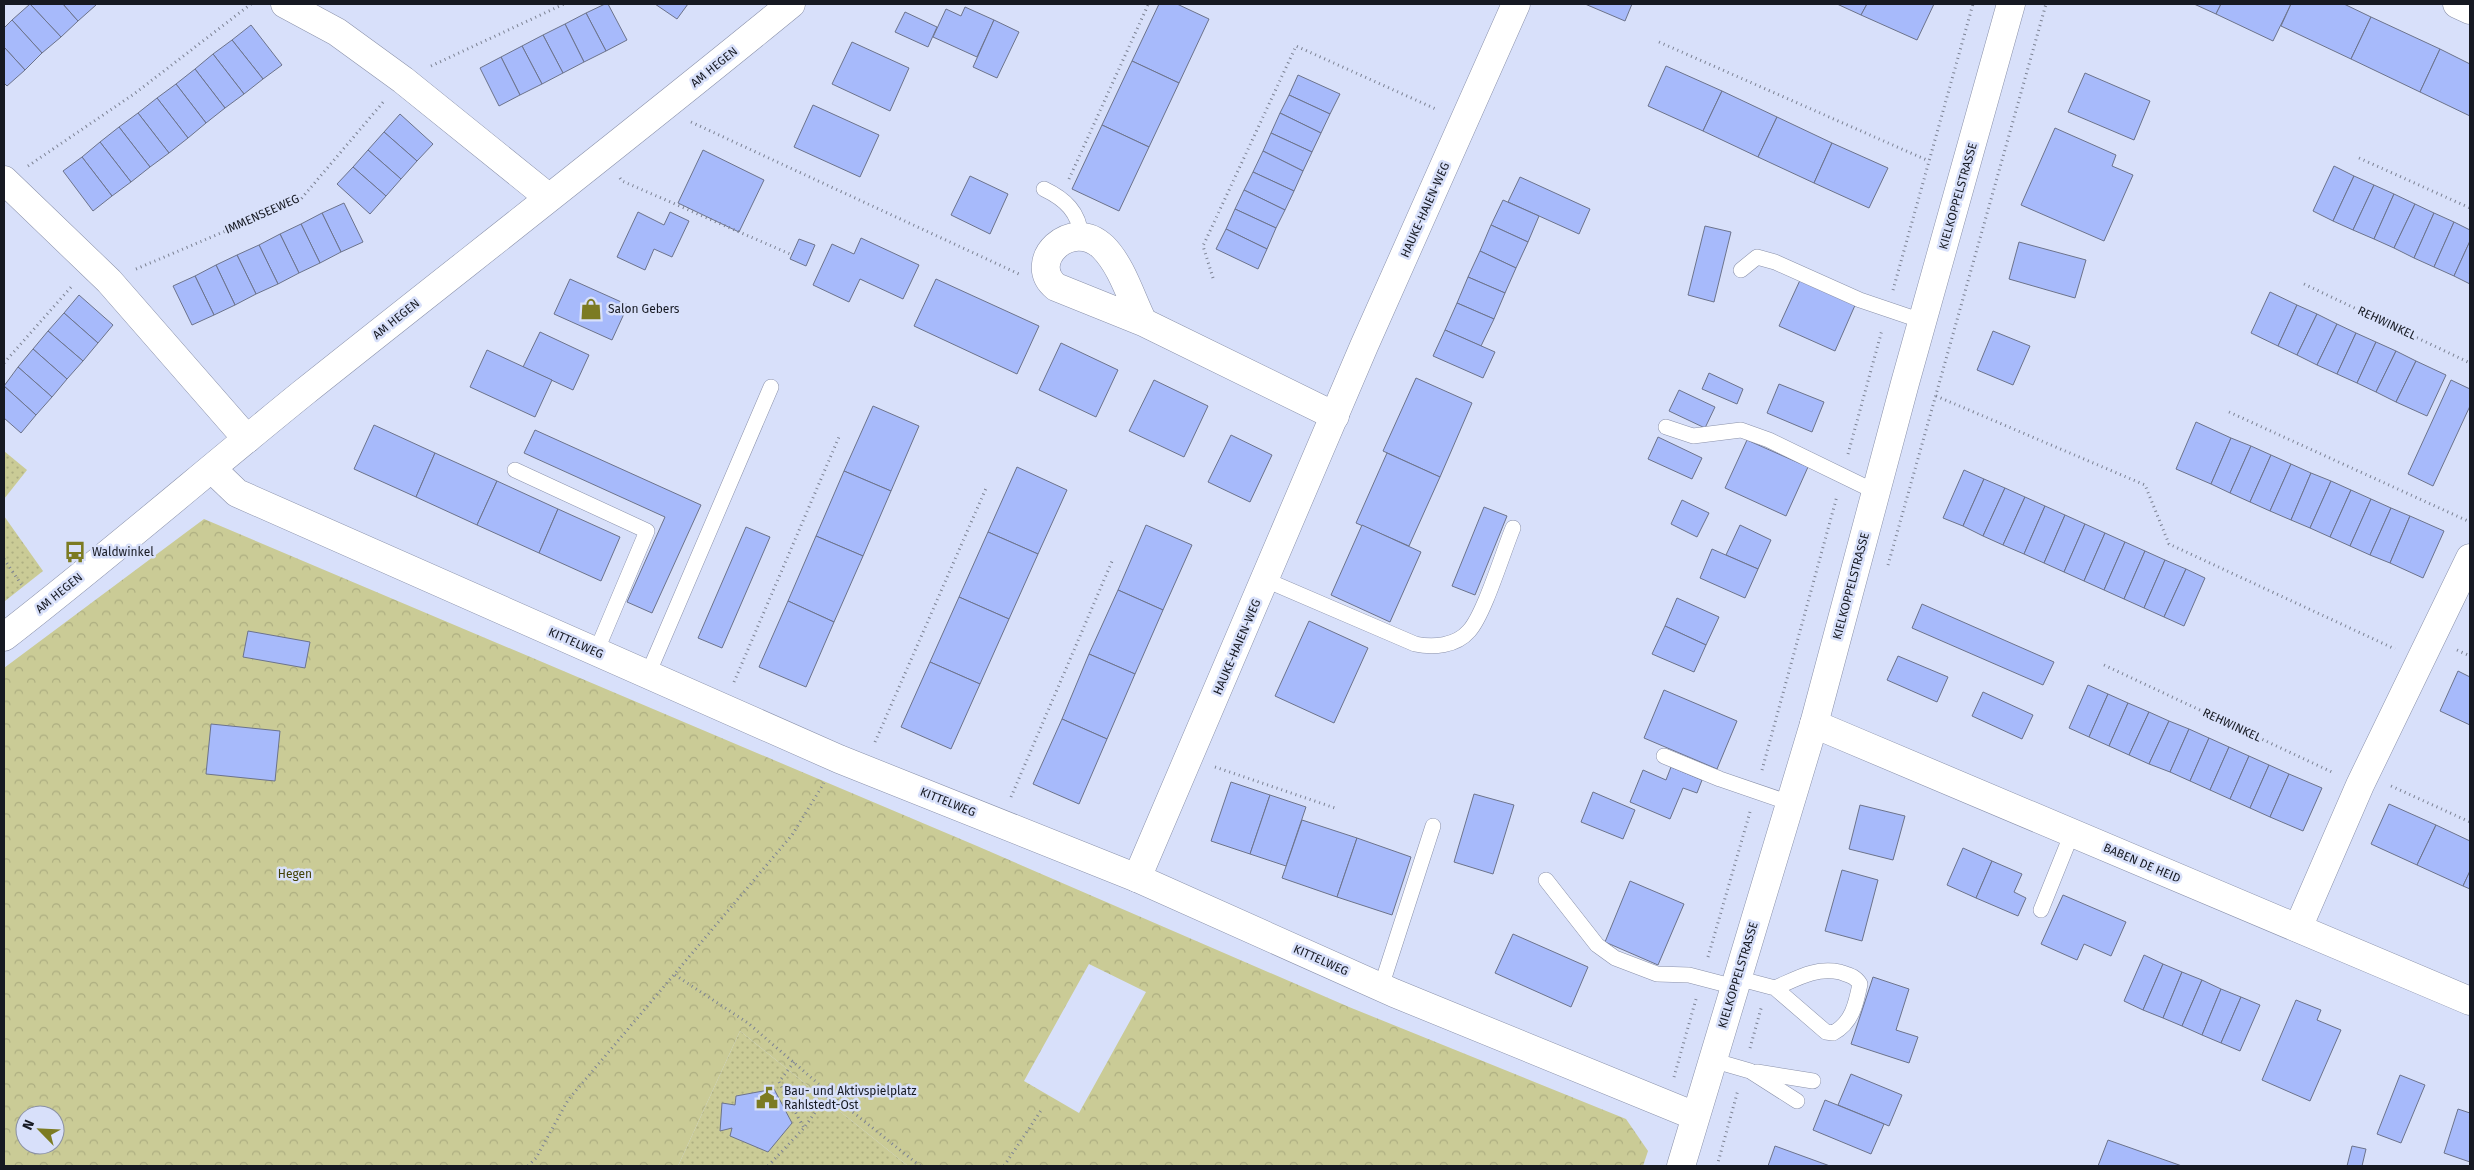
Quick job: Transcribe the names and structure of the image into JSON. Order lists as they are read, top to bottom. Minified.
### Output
{"streets":{"street":["AM HEGEN","KIELKOPPELSTRASSE","HAUKE-HAIEN-WEG","KITTELWEG","BABEN DE HEID"],"path":["IMMENSEEWEG","REHWINKEL"]},"crossings":[["AM HEGEN","KITTELWEG"],["KIELKOPPELSTRASSE","KITTELWEG"],["KIELKOPPELSTRASSE","BABEN DE HEID"],["HAUKE-HAIEN-WEG","KITTELWEG"]],"parks":["Hegen"],"places":{"shop":["Salon Gebers"],"bus stop":["Waldwinkel"],"public building":["Bau- und Aktivspielplatz Rahlstedt-Ost"]},"north":"top left"}
